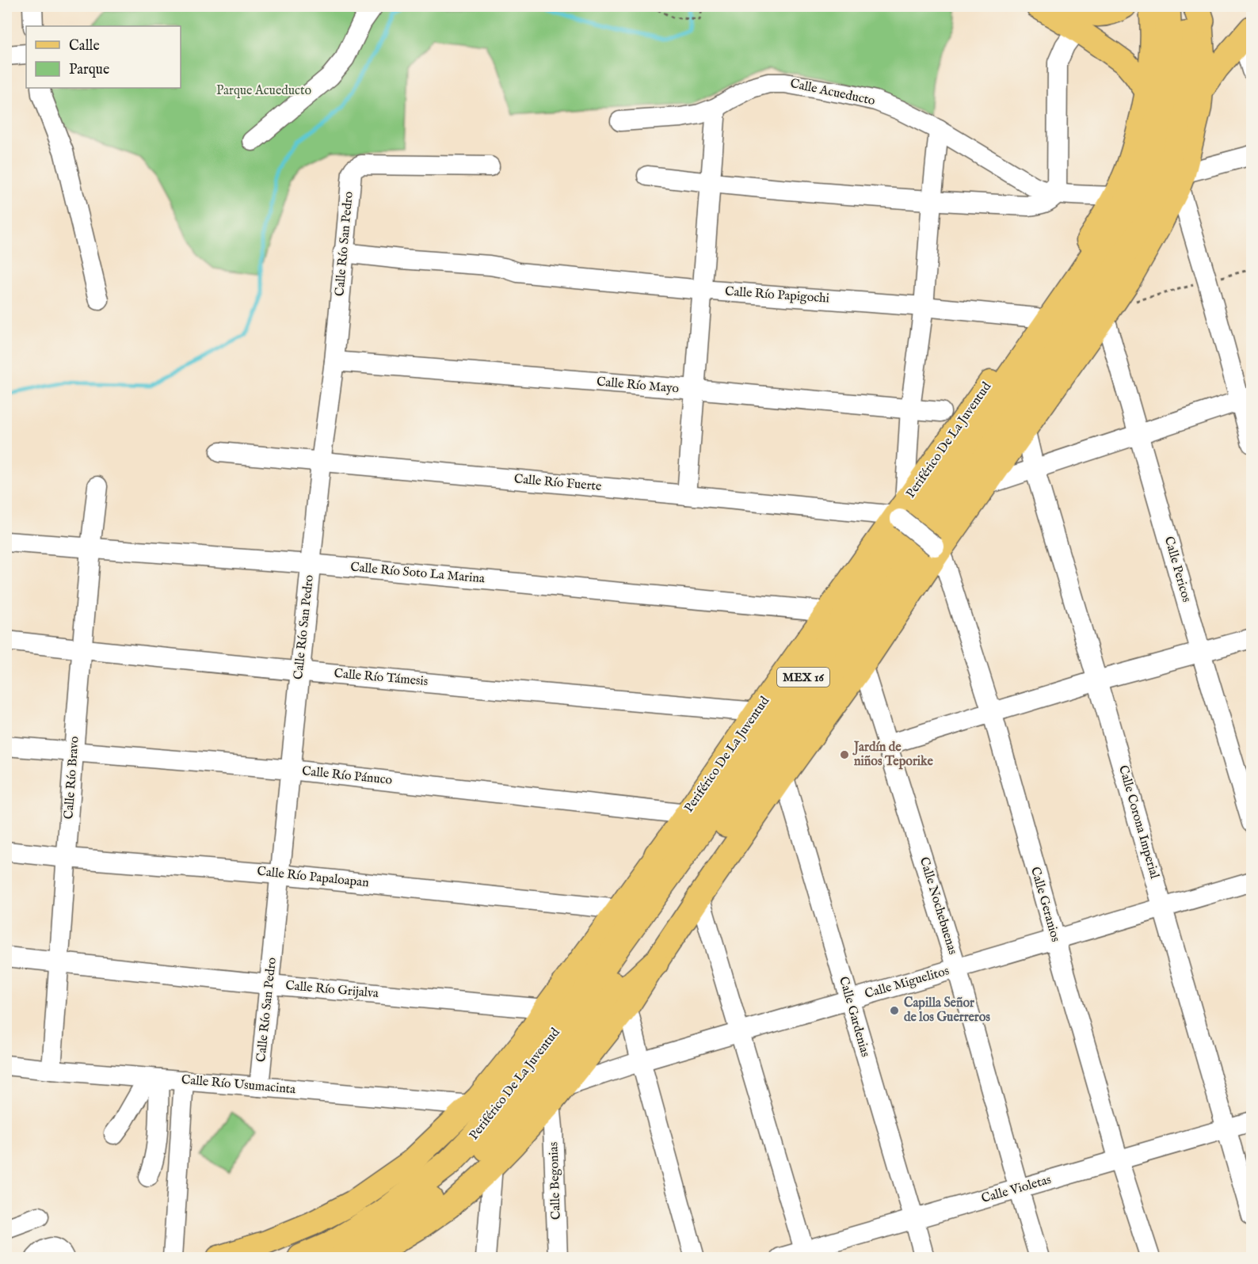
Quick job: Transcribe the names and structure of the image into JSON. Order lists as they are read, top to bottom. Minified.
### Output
{"streets":{"highway":["Periférico De La Juventud","MEX 16"],"street":["Calle Acueducto","Calle Río San Pedro","Calle Río Papigochi","Calle Río Mayo","Calle Río Fuerte","Calle Pericos","Calle Río Soto La Marina","Calle Río Támesis","Calle Río Pánuco","Calle Río Bravo","Calle Corona Imperial","Calle Río Papaloapan","Calle Geranios","Calle Nochebuenas","Calle Miguelitos","Calle Río Grijalva","Calle Gardenias","Calle Río Usumacinta","Calle Begonias","Calle Violetas"]},"crossings":[["Calle Acueducto","Periférico De La Juventud"],["Calle Río San Pedro","Calle Río Papigochi"],["Calle Río San Pedro","Calle Río Mayo"],["Calle Río San Pedro","Calle Río Fuerte"],["Calle Río San Pedro","Calle Río Soto La Marina"],["Calle Río San Pedro","Calle Río Támesis"],["Calle Río San Pedro","Calle Río Pánuco"],["Calle Río San Pedro","Calle Río Papaloapan"],["Calle Río San Pedro","Calle Río Grijalva"],["Calle Río San Pedro","Calle Río Usumacinta"],["Calle Río Papigochi","Periférico De La Juventud"],["Periférico De La Juventud","Calle Río Fuerte"],["Periférico De La Juventud","Calle Pericos"],["Periférico De La Juventud","Calle Río Soto La Marina"],["Periférico De La Juventud","Calle Río Támesis"],["Periférico De La Juventud","Calle Río Pánuco"],["Periférico De La Juventud","Calle Corona Imperial"],["Periférico De La Juventud","Calle Río Papaloapan"],["Periférico De La Juventud","Calle Geranios"],["Periférico De La Juventud","Calle Nochebuenas"],["Periférico De La Juventud","Calle Miguelitos"],["Periférico De La Juventud","Calle Río Grijalva"],["Periférico De La Juventud","Calle Gardenias"],["Periférico De La Juventud","Calle Río Usumacinta"],["Periférico De La Juventud","Calle Begonias"],["Calle Río Soto La Marina","Calle Río Bravo"],["Calle Río Támesis","Calle Río Bravo"],["Calle Río Pánuco","Calle Río Bravo"],["Calle Río Bravo","Calle Río Papaloapan"],["Calle Río Bravo","Calle Río Grijalva"],["Calle Río Bravo","Calle Río Usumacinta"],["Calle Corona Imperial","Calle Miguelitos"],["Calle Corona Imperial","Calle Violetas"],["Calle Geranios","Calle Miguelitos"],["Calle Geranios","Calle Violetas"],["Calle Nochebuenas","Calle Miguelitos"],["Calle Nochebuenas","Calle Violetas"],["Calle Miguelitos","Calle Gardenias"],["Calle Miguelitos","Calle Begonias"],["Calle Gardenias","Calle Violetas"]],"parks":["Parque Acueducto"],"places":["Jardín de niños Teporike","Capilla Señor de los Guerreros"],"legend":["Calle","Parque"]}
